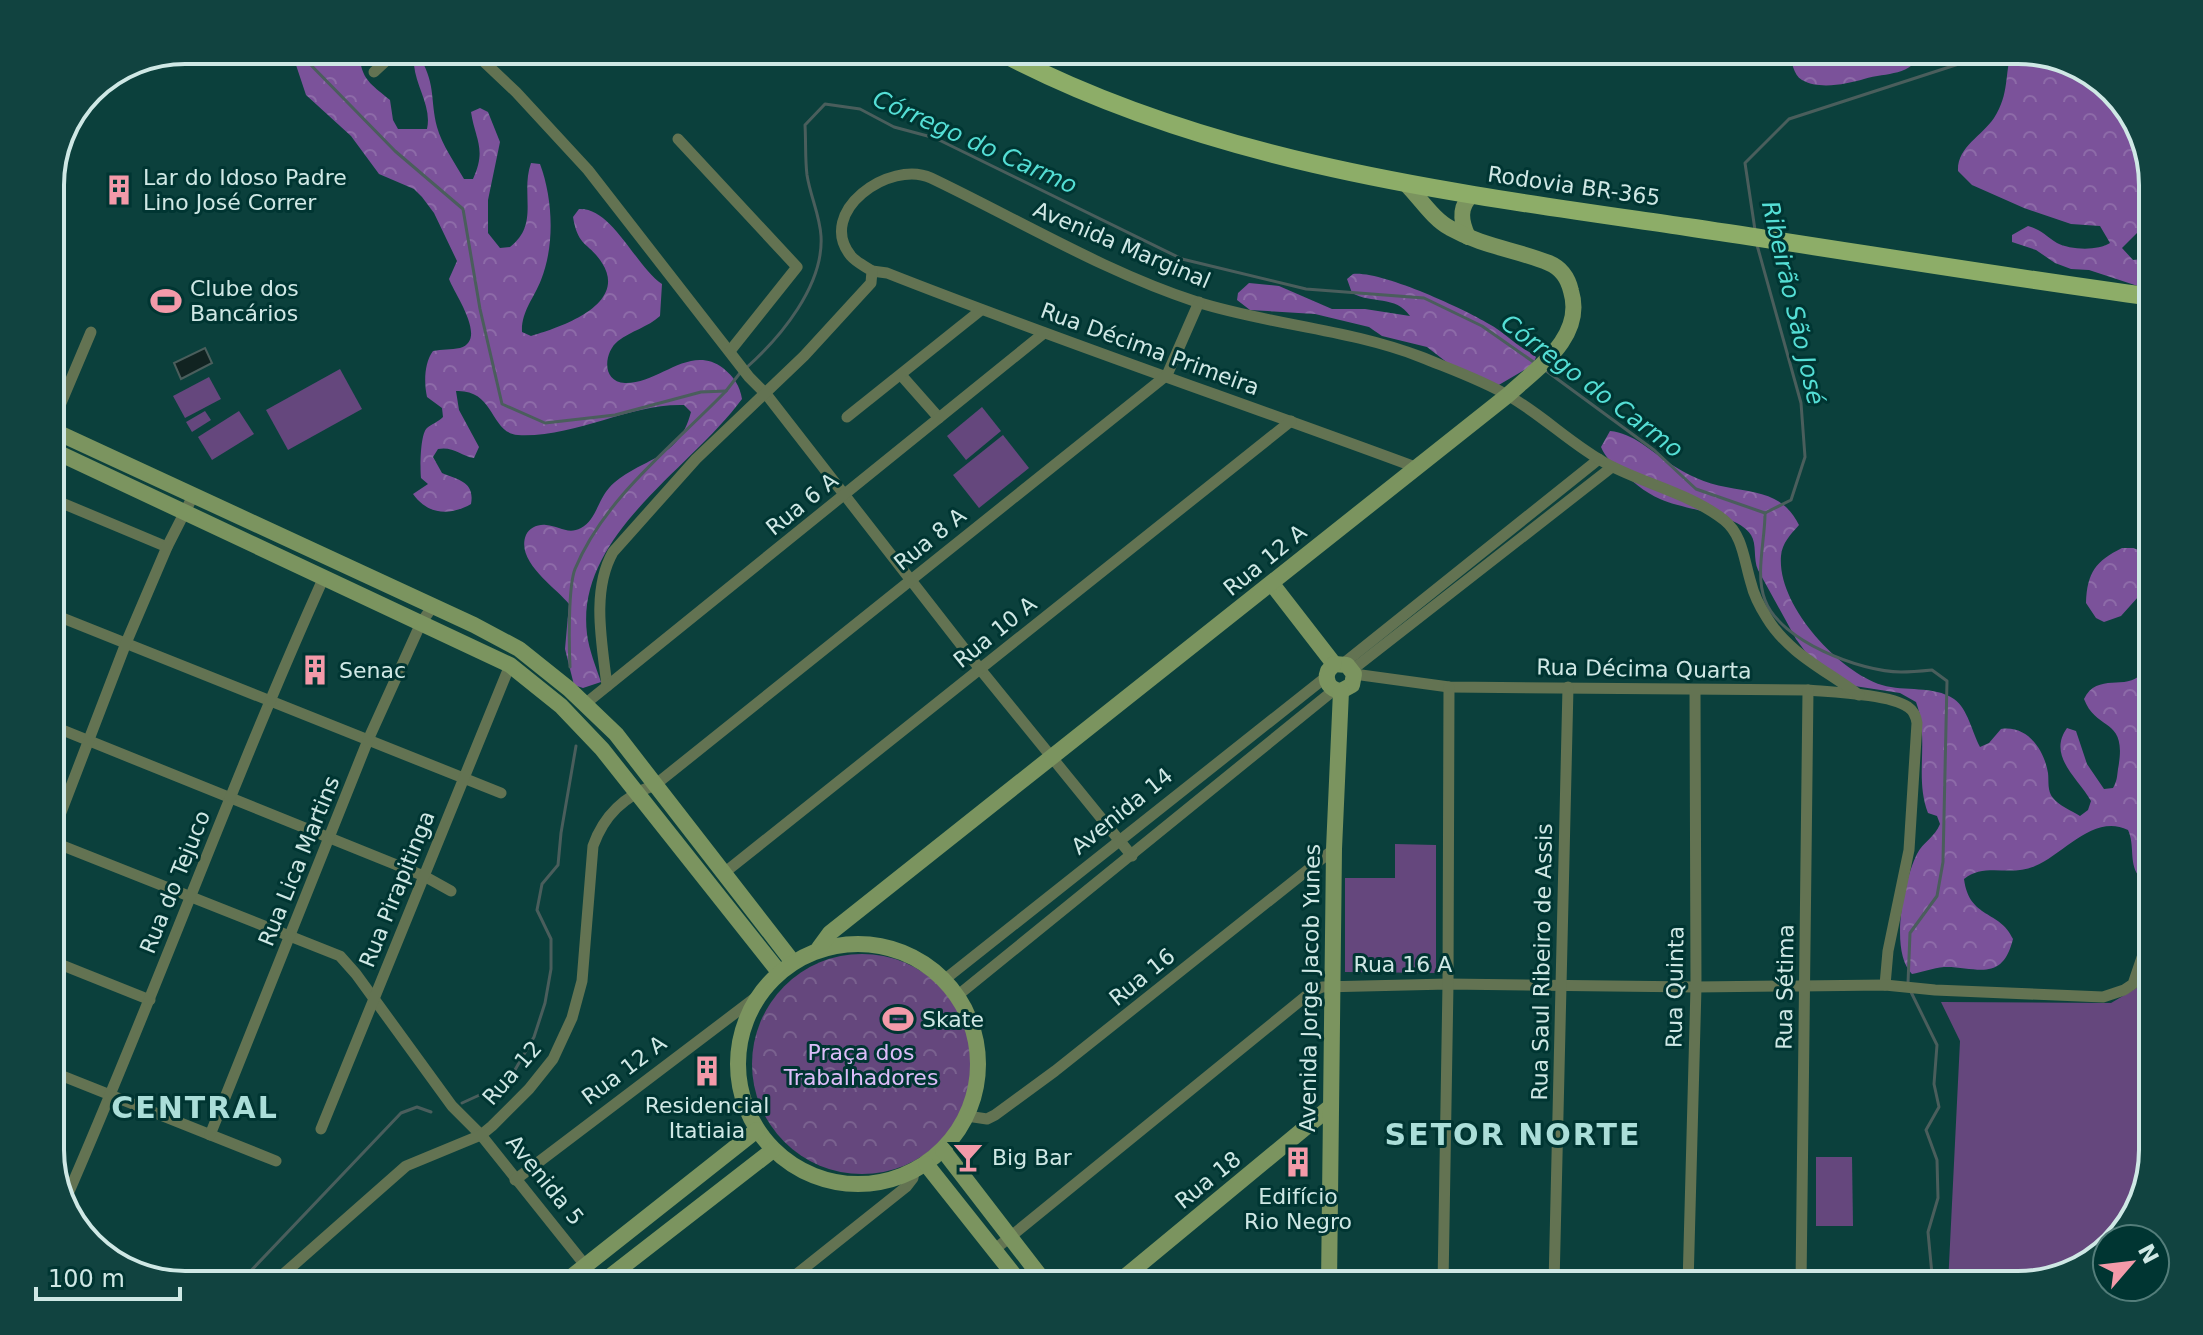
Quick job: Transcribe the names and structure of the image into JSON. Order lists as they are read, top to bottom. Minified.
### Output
{"streets":{"main road":["Rodovia BR-365","Rua 12 A","Avenida Jorge Jacob Yunes","Avenida 5","Rua 18"],"street":["Avenida Marginal","Rua Décima Primeira","Rua 6 A","Rua 8 A","Rua 10 A","Rua Décima Quarta","Avenida 14","Rua Lica Martins","Rua do Tejuco","Rua Pirapitinga","Rua Saul Ribeiro de Assis","Rua 16 A","Rua 16","Rua Quinta","Rua Sétima","Rua 12"]},"crossings":[["Rodovia BR-365","Rua 12 A"],["Avenida Marginal","Rua Décima Primeira"],["Avenida Marginal","Rua 8 A"],["Avenida Marginal","Rua 12 A"],["Avenida Marginal","Rua Décima Quarta"],["Avenida Marginal","Avenida 14"],["Rua Décima Primeira","Rua 6 A"],["Rua Décima Primeira","Rua 8 A"],["Rua Décima Primeira","Rua 12 A"],["Rua Décima Primeira","Rua 10 A"],["Rua 8 A","Rua 12"],["Rua 12 A","Avenida 14"],["Rua 12 A","Rua 16"],["Rua 12 A","Avenida 5"],["Rua Décima Quarta","Avenida 14"],["Rua Décima Quarta","Rua Saul Ribeiro de Assis"],["Rua Décima Quarta","Rua 16 A"],["Rua Décima Quarta","Rua Quinta"],["Rua Décima Quarta","Rua Sétima"],["Rua Décima Quarta","Avenida Jorge Jacob Yunes"],["Avenida 14","Rua 16"],["Avenida 14","Avenida Jorge Jacob Yunes"],["Rua Lica Martins","Avenida 5"],["Rua do Tejuco","Avenida 5"],["Rua Pirapitinga","Avenida 5"],["Rua Saul Ribeiro de Assis","Rua 16 A"],["Rua 16 A","Rua Quinta"],["Rua 16 A","Rua Sétima"],["Rua 16 A","Avenida Jorge Jacob Yunes"],["Rua 16","Avenida Jorge Jacob Yunes"],["Avenida Jorge Jacob Yunes","Rua 18"],["Rua 12","Avenida 5"]],"districts":["CENTRAL","SETOR NORTE"],"water":["Córrego do Carmo","Ribeirão São José"],"parks":["Praça dos Trabalhadores"],"places":{"building":["Lar do Idoso Padre Lino José Correr","Senac","Residencial Itatiaia","Edifício Rio Negro"],"sports":["Clube dos Bancários","Skate"],"bar":["Big Bar"]},"scale_bar":"100 m","north":"top right"}
